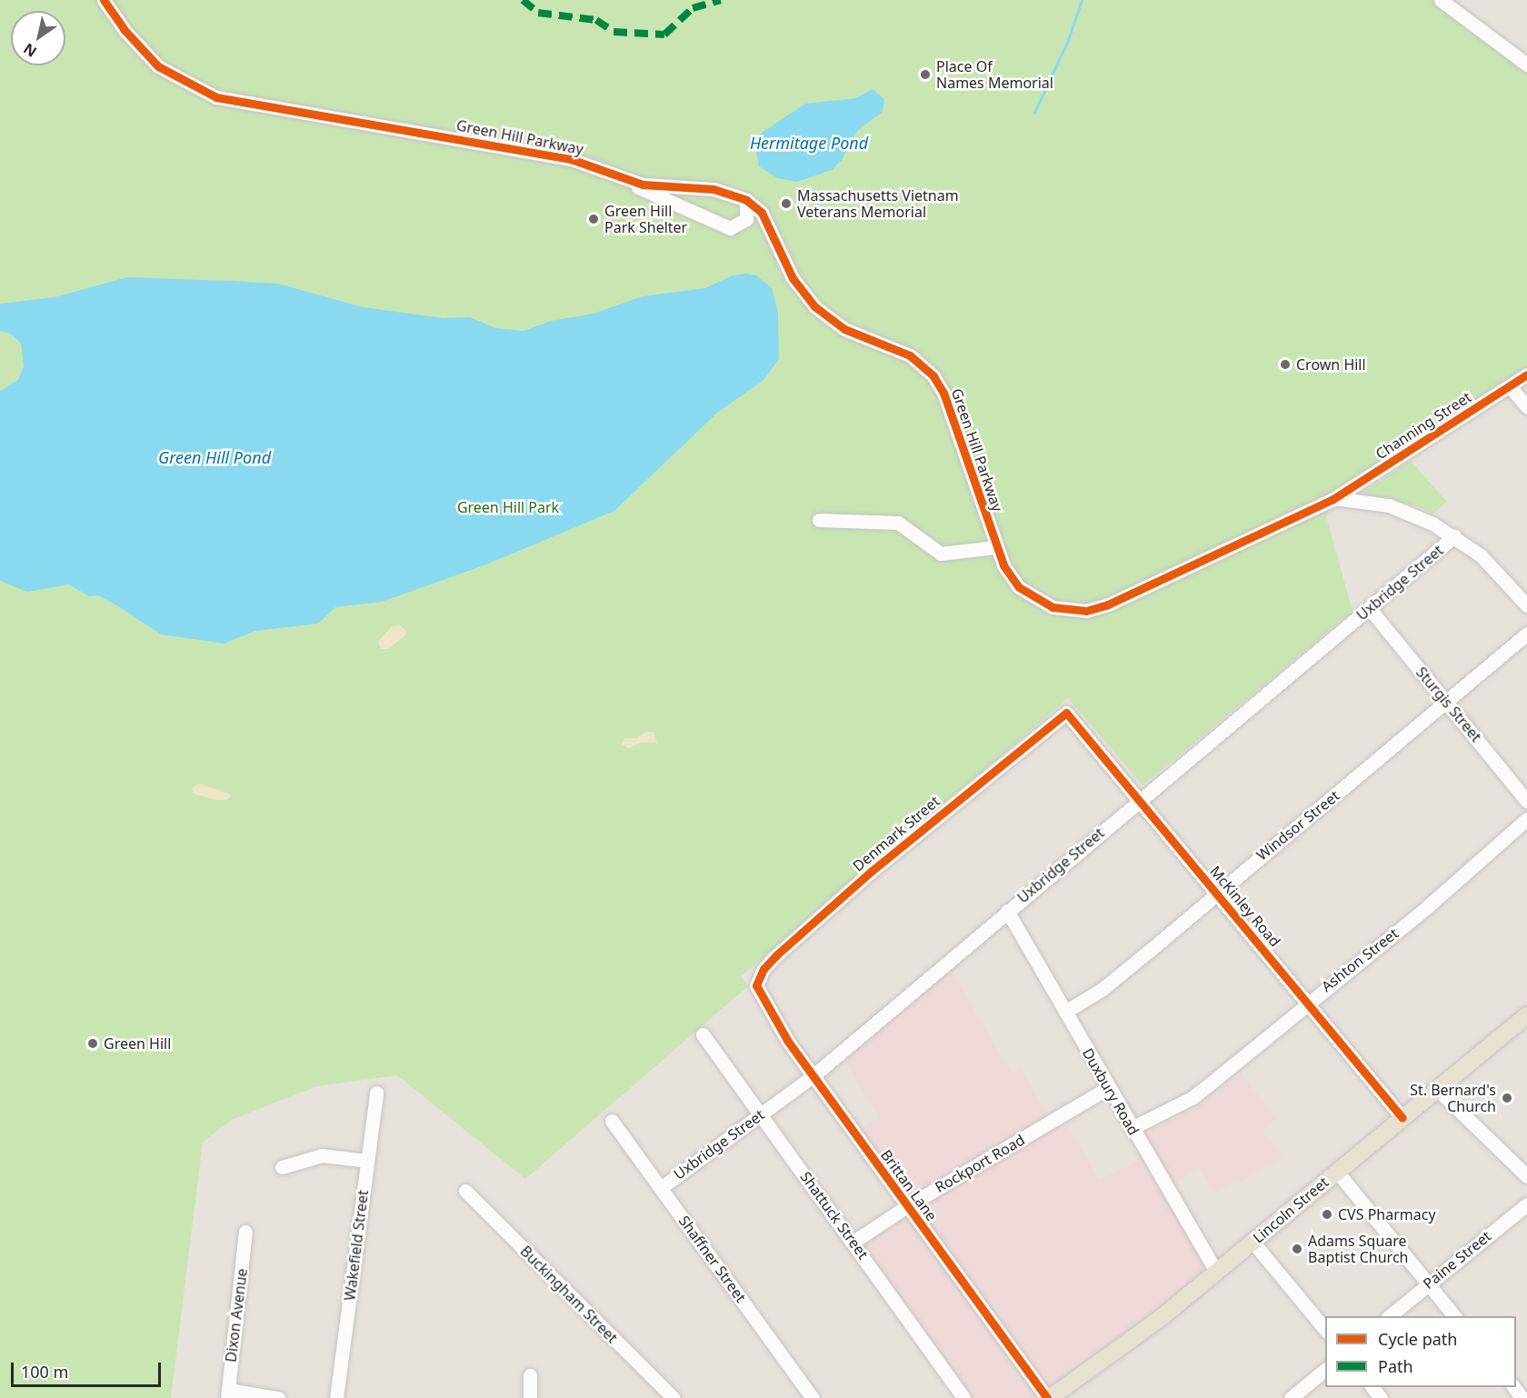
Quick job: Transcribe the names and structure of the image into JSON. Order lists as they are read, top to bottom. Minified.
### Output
{"streets":{"main road":["Lincoln Street"],"street":["Green Hill Parkway","Channing Street","Uxbridge Street","Sturgis Street","Windsor Street","Denmark Street","McKinley Road","Ashton Street","Duxbury Road","Rockport Road","Brittan Lane","Shattuck Street","Wakefield Street","Shaffner Street","Paine Street","Buckingham Street","Dixon Avenue"]},"crossings":[["Green Hill Parkway","Channing Street"],["Uxbridge Street","Sturgis Street"],["Uxbridge Street","McKinley Road"],["Uxbridge Street","Duxbury Road"],["Uxbridge Street","Brittan Lane"],["Uxbridge Street","Shattuck Street"],["Uxbridge Street","Shaffner Street"],["Sturgis Street","Windsor Street"],["Windsor Street","McKinley Road"],["Windsor Street","Duxbury Road"],["Denmark Street","McKinley Road"],["Denmark Street","Brittan Lane"],["McKinley Road","Ashton Street"],["McKinley Road","Lincoln Street"],["Ashton Street","Duxbury Road"],["Duxbury Road","Rockport Road"],["Duxbury Road","Lincoln Street"],["Rockport Road","Brittan Lane"],["Rockport Road","Shattuck Street"],["Brittan Lane","Lincoln Street"]],"water":["Hermitage Pond","Green Hill Pond"],"parks":["Green Hill Park"],"places":["Place Of Names Memorial","Massachusetts Vietnam Veterans Memorial","Green Hill Park Shelter","Crown Hill","Green Hill","St. Bernard's Church","CVS Pharmacy","Adams Square Baptist Church"],"legend":["Cycle path","Path"],"scale_bar":"100 m","north":"bottom left"}
